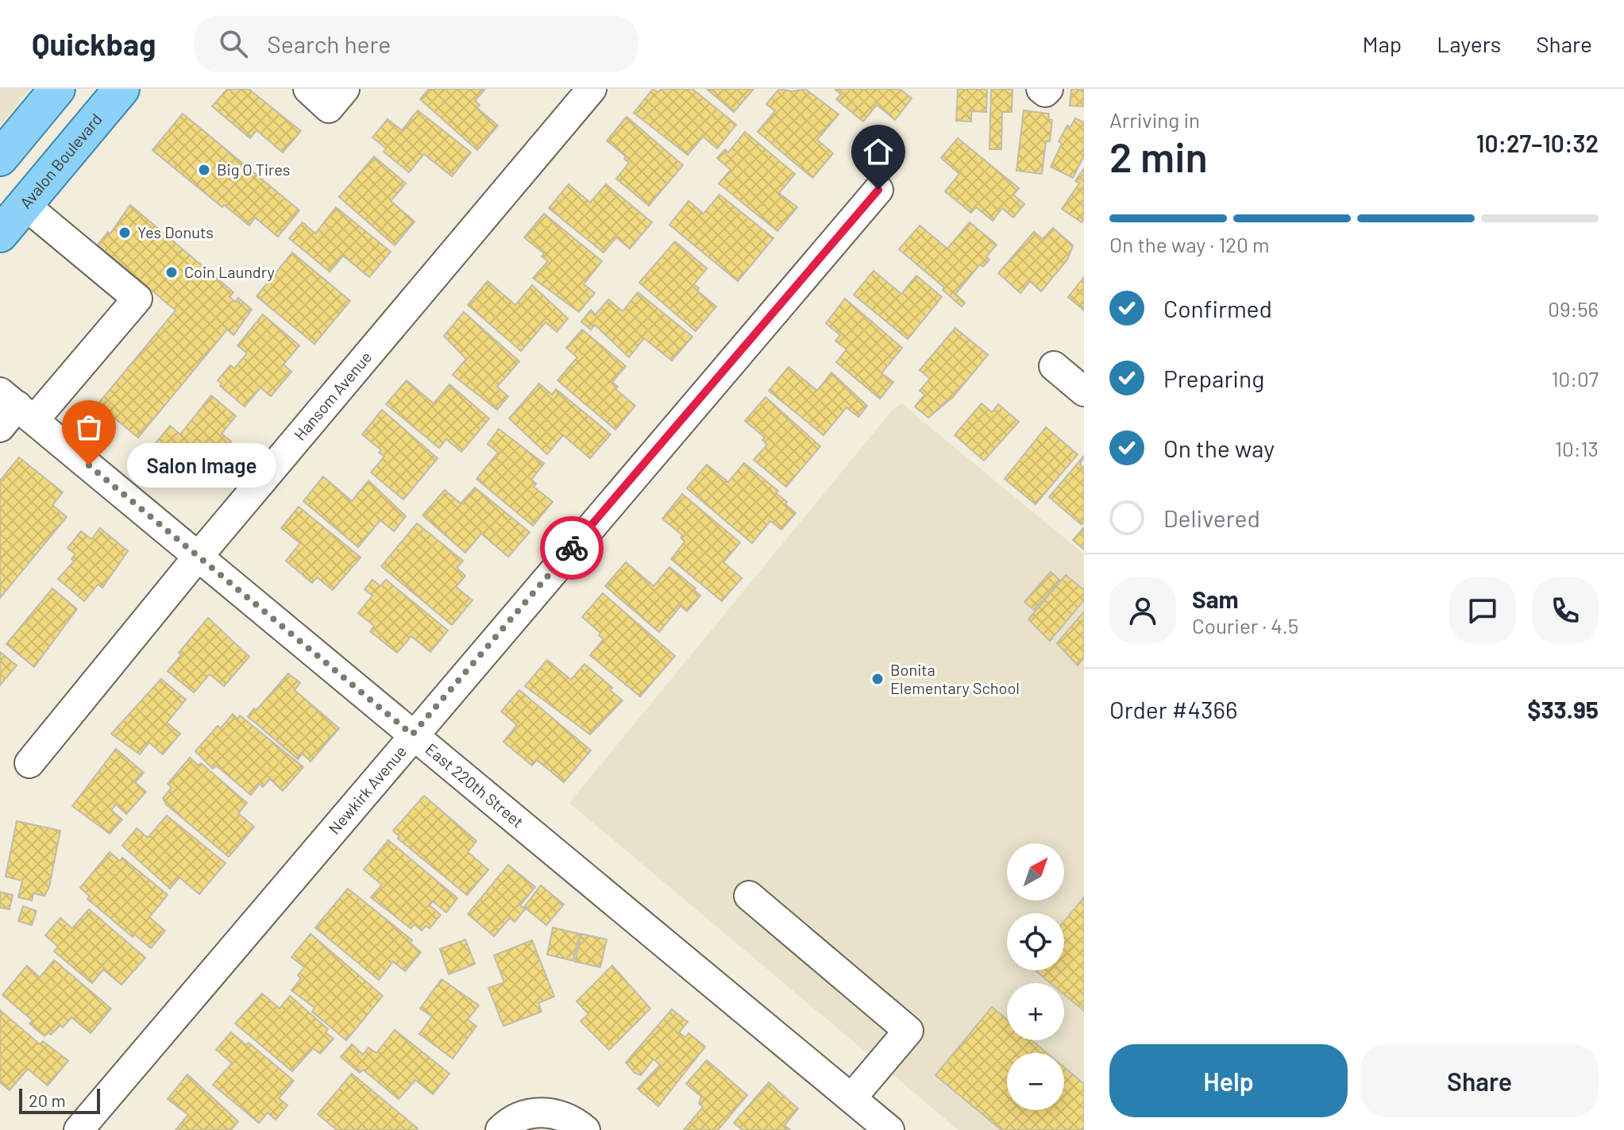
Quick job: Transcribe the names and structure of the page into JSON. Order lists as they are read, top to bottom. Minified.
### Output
{"streets":{"main road":["Avalon Boulevard"],"street":["Hansom Avenue","East 220th Street","Newkirk Avenue"]},"crossings":[["Hansom Avenue","East 220th Street"],["East 220th Street","Newkirk Avenue"]],"places":["Big O Tires","Yes Donuts","Coin Laundry","Salon Image","Bonita Elementary School"],"scale_bar":"20 m","north":"top right","page":{"header":"Quickbag","search":"Search here","nav":["Map","Layers","Share"],"heading":["2 min","Arriving in","10:27–10:32"],"panel":["Sam","Courier · 4.5","Order #4366","$33.95"],"bar":"On the way · 120 m","list":[["Confirmed","09:56"],["Preparing","10:07"],["On the way","10:13"],"Delivered"],"bubble":"Salon Image","map_buttons":["+","−"],"buttons":["Help","Share"],"scale":"20 m"}}
